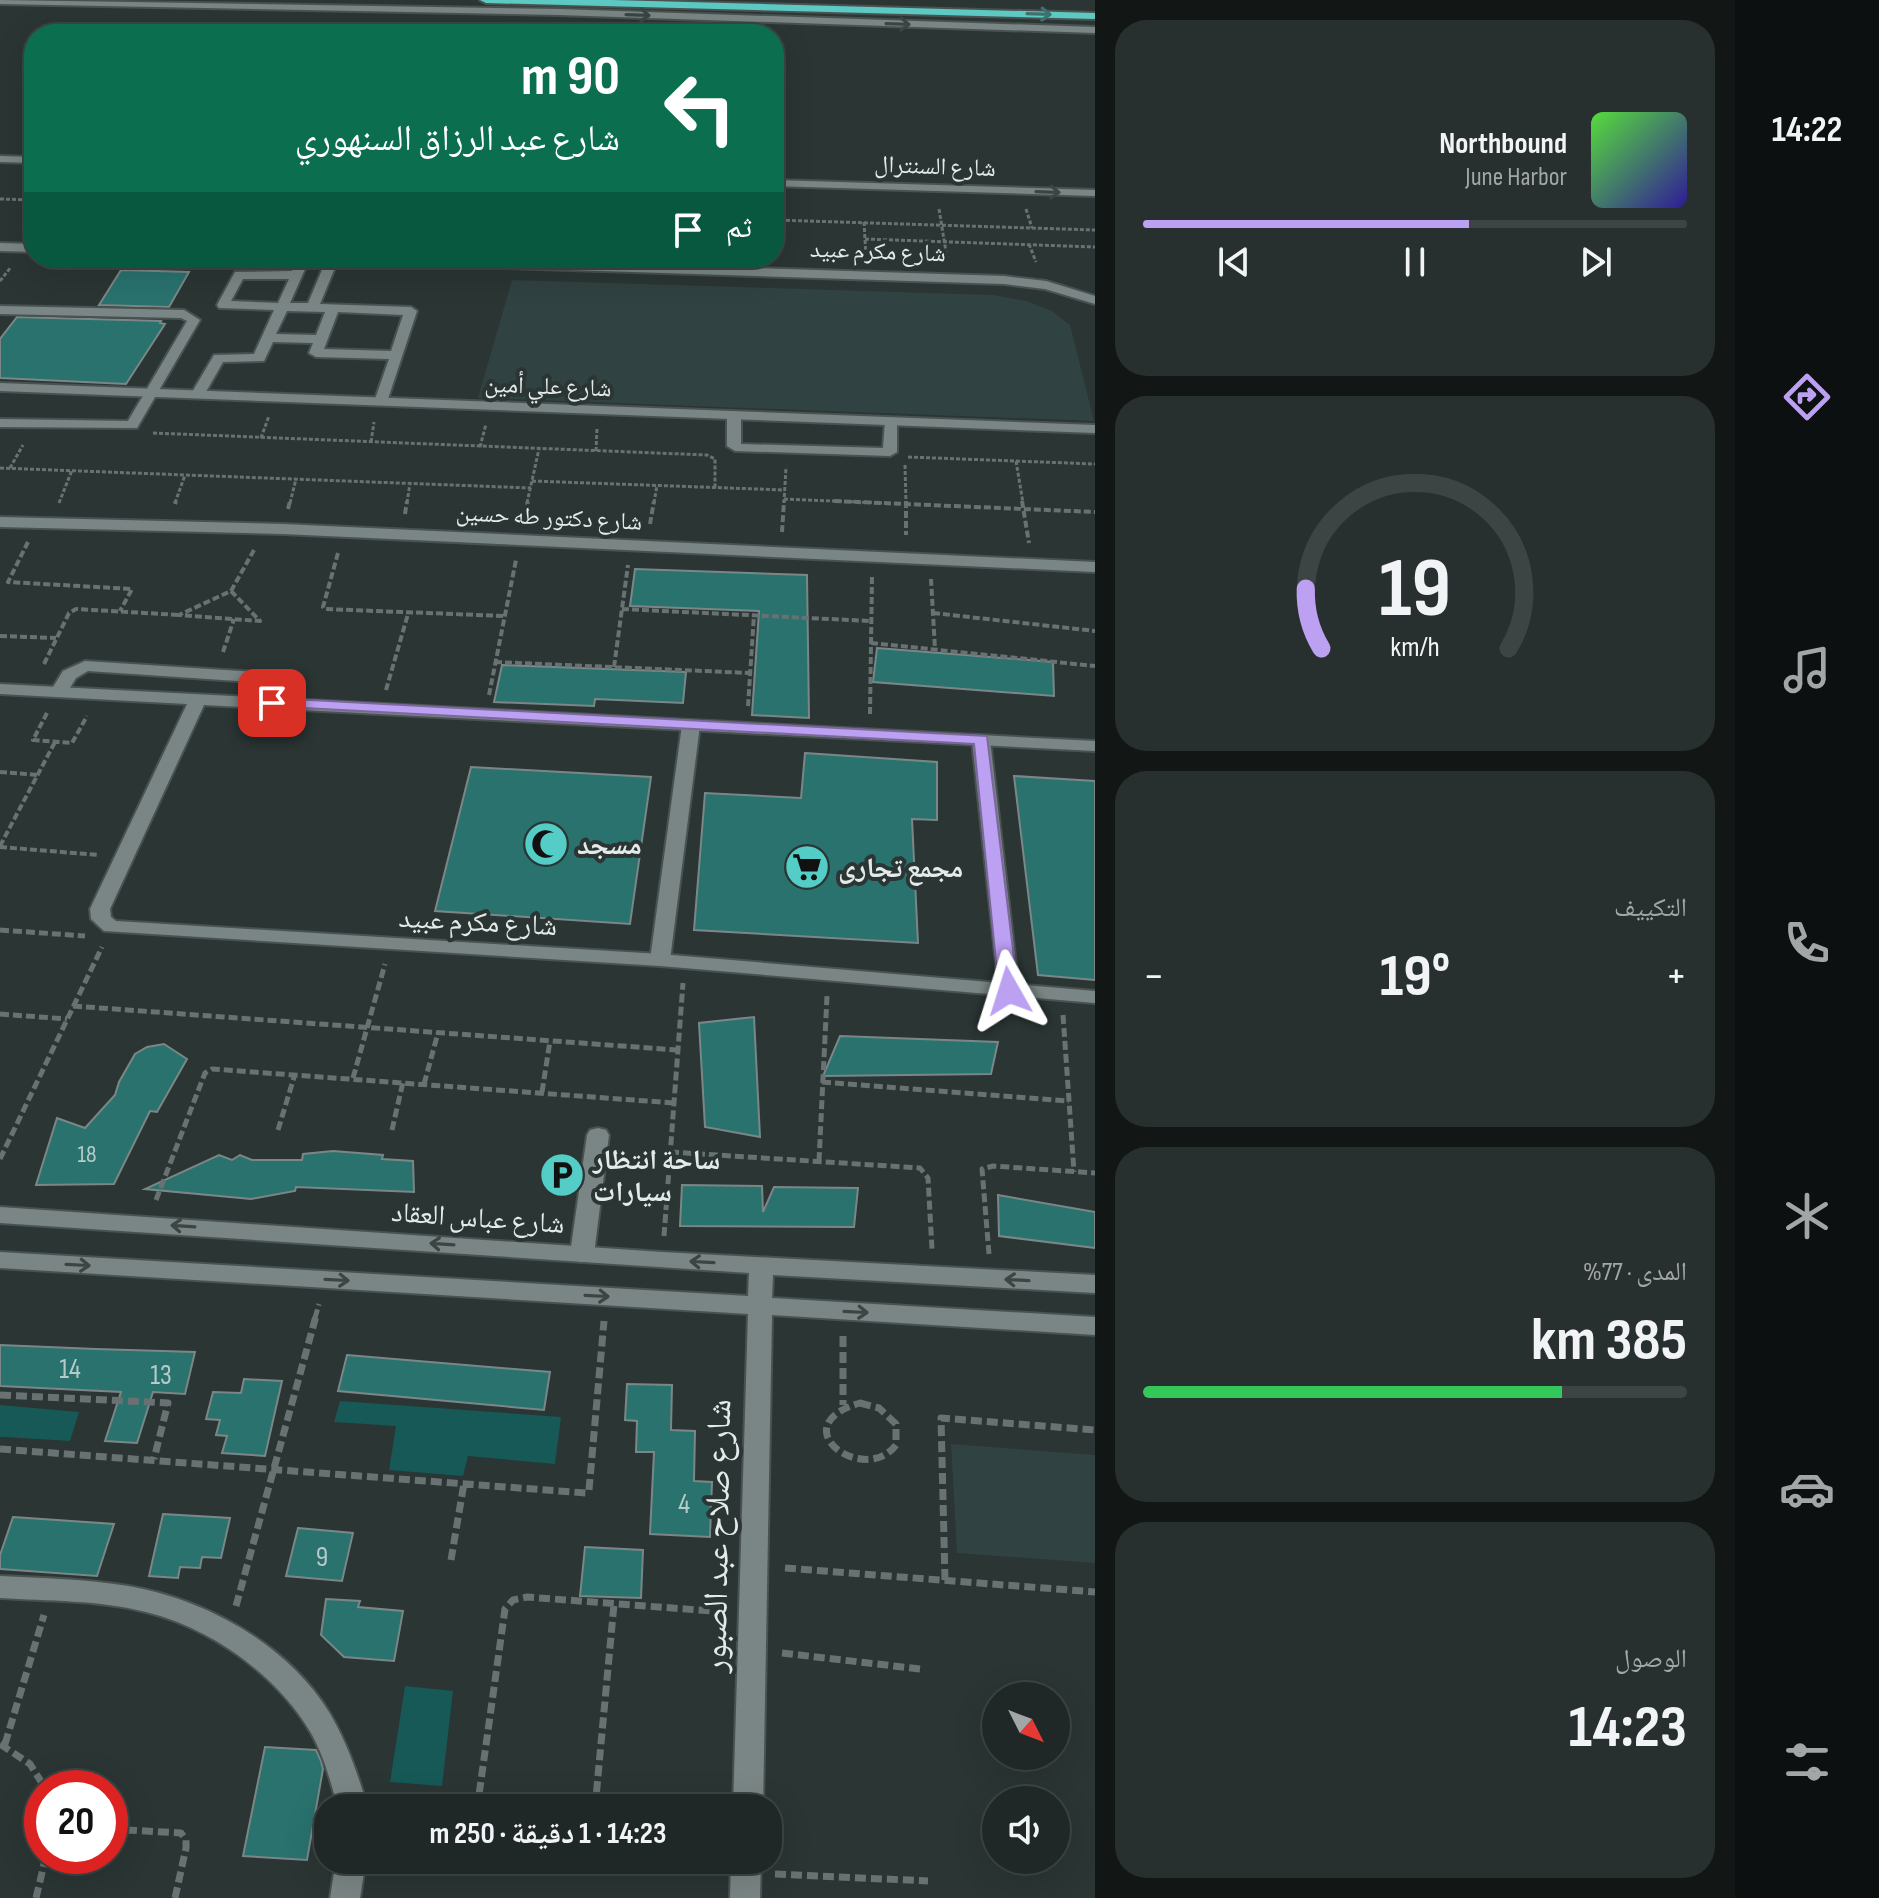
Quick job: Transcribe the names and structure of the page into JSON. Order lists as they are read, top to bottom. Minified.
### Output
{"streets":{"street":["شارع السنترال","شارع مكرم عبيد","شارع علي أمين","شارع دكتور طه حسين","شارع عباس العقاد","شارع صلاح عبد الصبور"]},"crossings":[["شارع عباس العقاد","شارع صلاح عبد الصبور"]],"places":{"mosque":["مسجد"],"supermarket":["مجمع تجارى"],"parking":["ساحة انتظار سيارات"]},"house_numbers":["18","14","13","4","9"],"north":"bottom right","page":{"tabs":"14:22","turn":["90 m","شارع عبد الرزاق السنهوري"],"song":["Northbound","June Harbor"],"then":"ثم","tile":["التكييف",["المدى · 77%","385 km"],["الوصول","14:23"]],"heat":["−","19°","+"],"limit":"20","trip":"14:23 · 1 دقيقة · 250 m","gauge":["19","km/h"]}}
